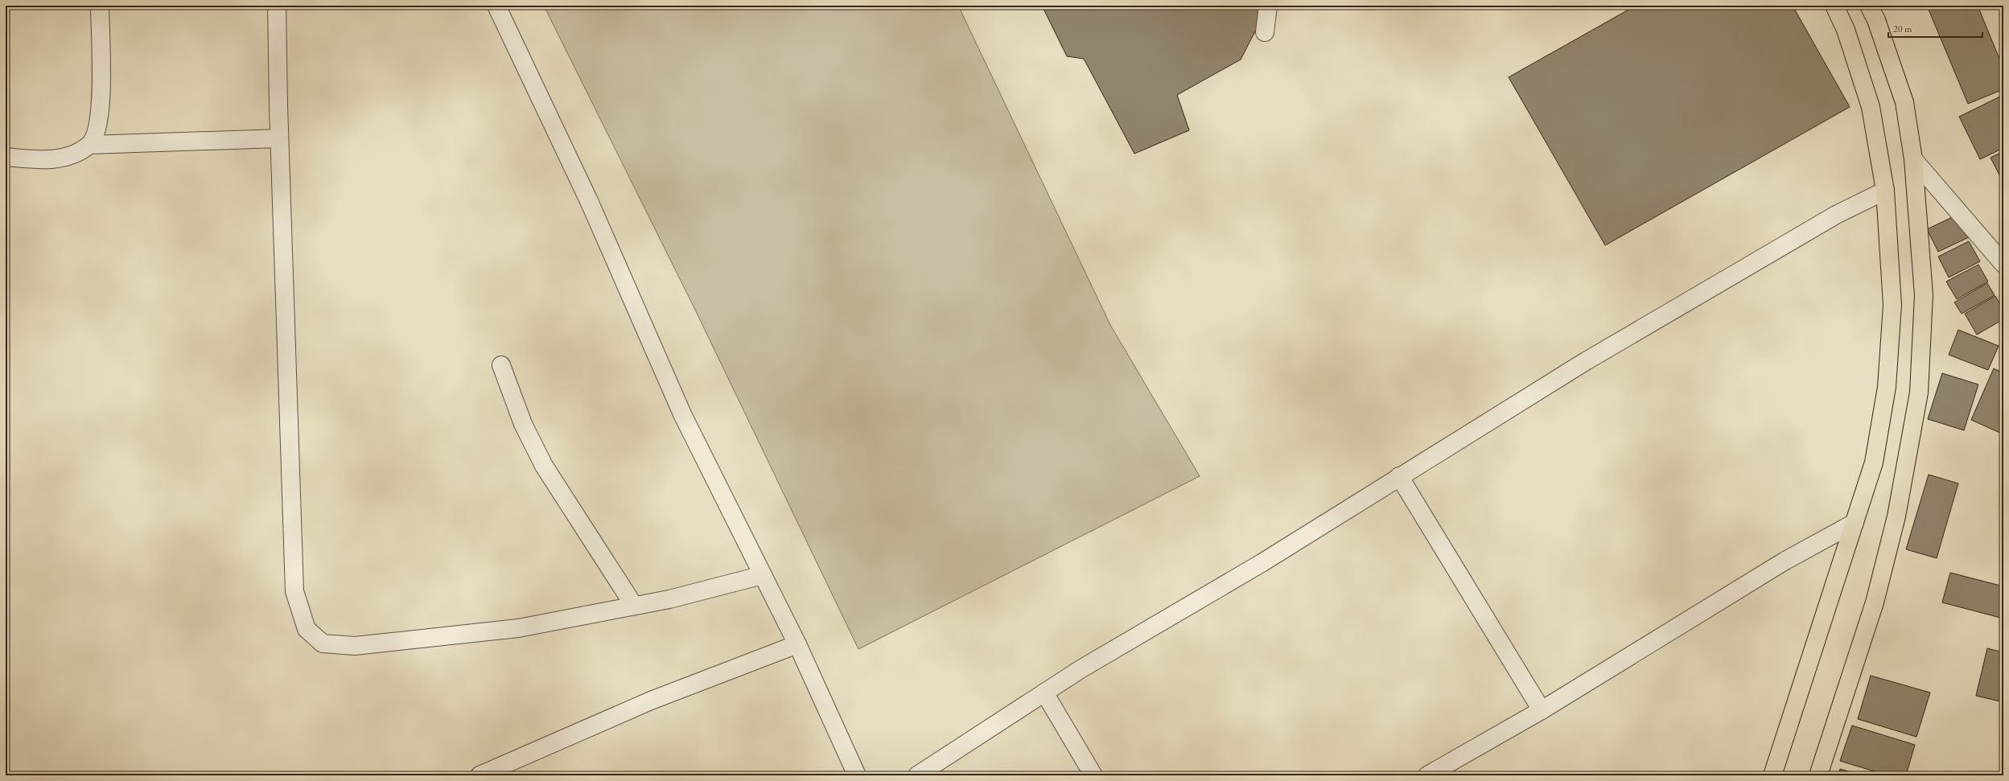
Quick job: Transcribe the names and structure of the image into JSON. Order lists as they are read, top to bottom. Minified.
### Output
{"scale_bar":"20 m"}
